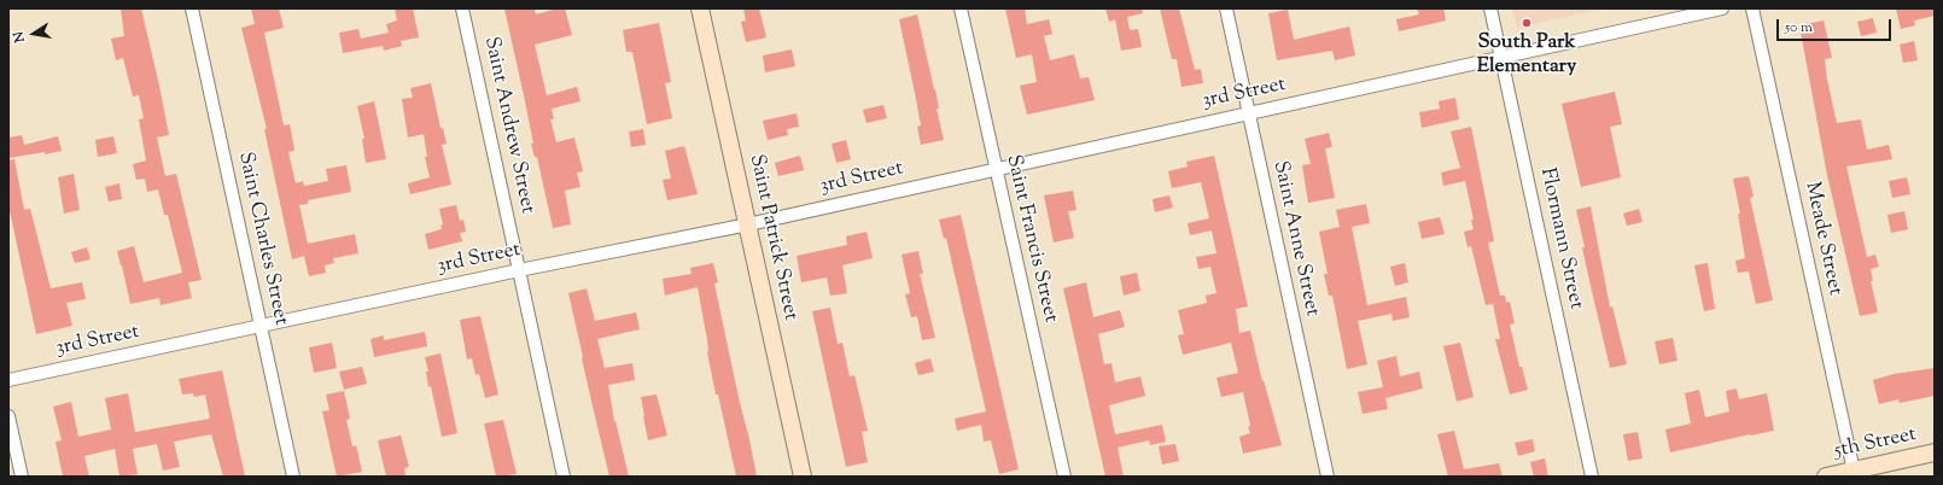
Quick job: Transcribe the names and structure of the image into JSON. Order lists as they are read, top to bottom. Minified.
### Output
{"streets":{"main road":["Saint Patrick Street","5th Street"],"street":["3rd Street","Saint Andrew Street","Saint Charles Street","Saint Francis Street","Saint Anne Street","Flormann Street","Meade Street"]},"crossings":[["3rd Street","Saint Andrew Street"],["3rd Street","Saint Patrick Street"],["3rd Street","Saint Charles Street"],["3rd Street","Saint Francis Street"],["3rd Street","Saint Anne Street"],["3rd Street","Flormann Street"],["Meade Street","5th Street"]],"places":["South Park Elementary"],"scale_bar":"50 m","north":"left"}
